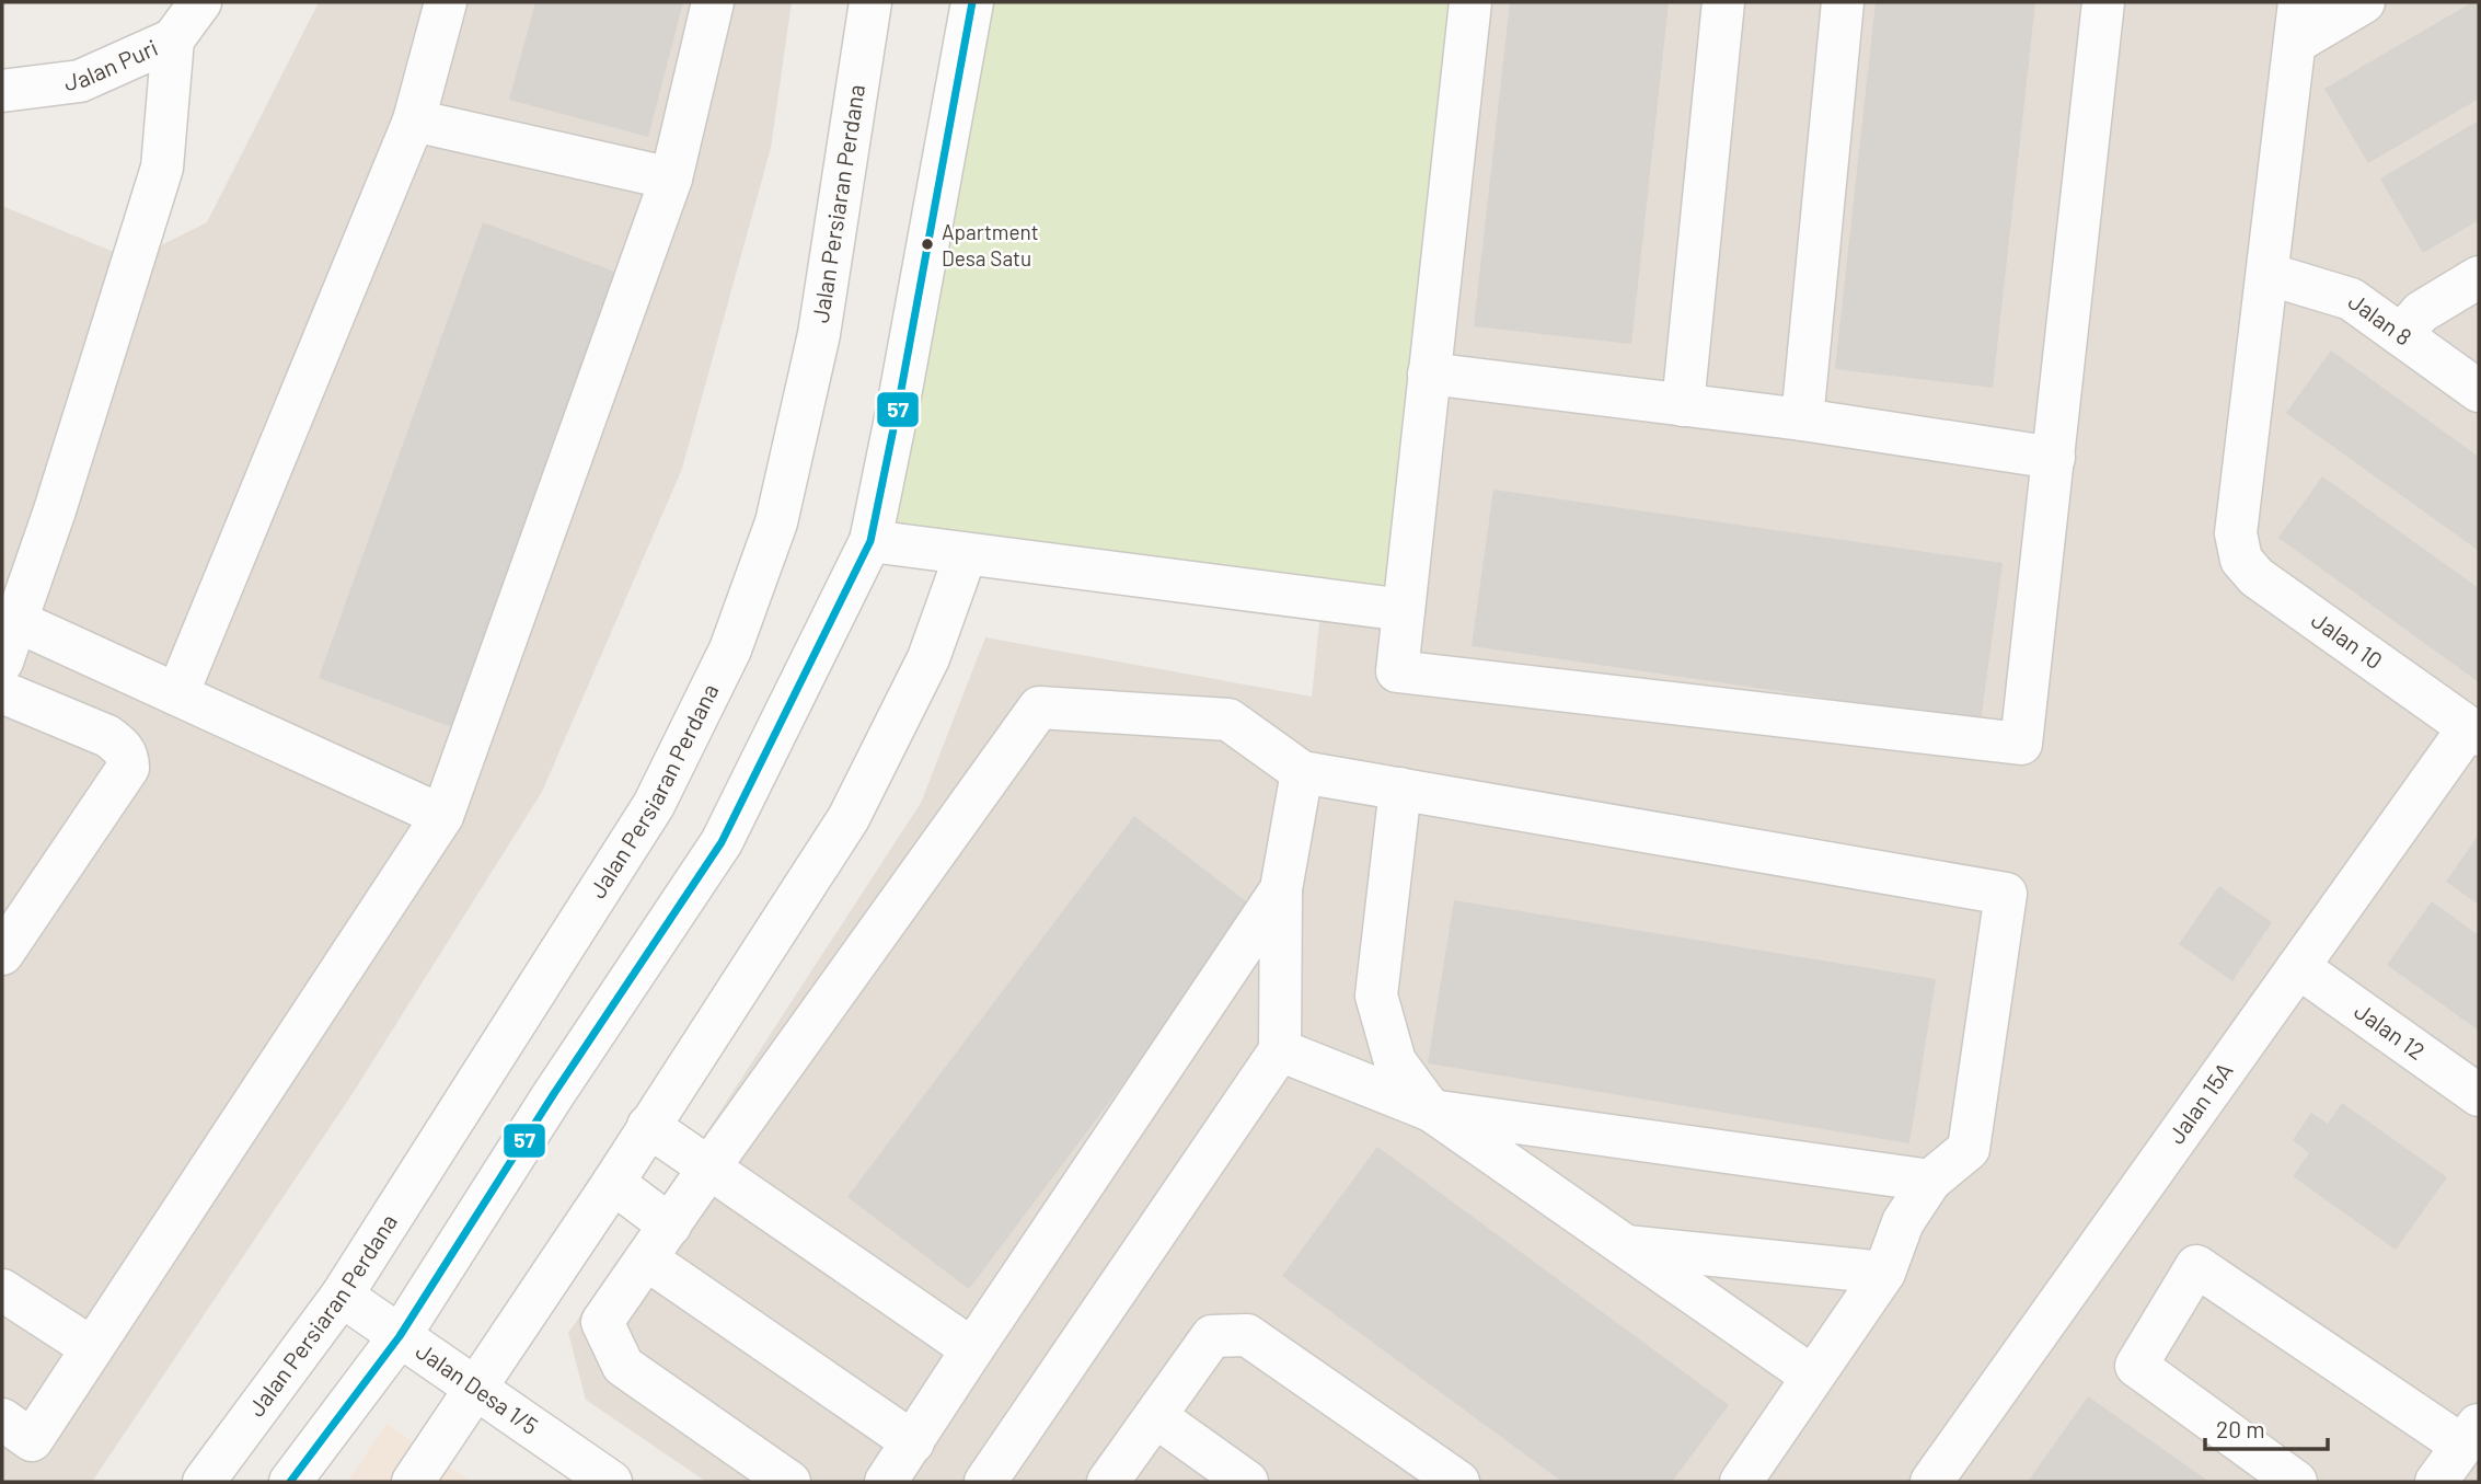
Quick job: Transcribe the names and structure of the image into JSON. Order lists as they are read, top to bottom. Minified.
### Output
{"streets":{"street":["Jalan Puri","Jalan Persiaran Perdana","Jalan 8","Jalan 10","Jalan 12","Jalan 15A","Jalan Desa 1/5"]},"crossings":[["Jalan Persiaran Perdana","Jalan Desa 1/5"],["Jalan 8","Jalan 10"],["Jalan 10","Jalan 15A"],["Jalan 12","Jalan 15A"]],"places":["Apartment Desa Satu"],"lines":["transit line 57"],"scale_bar":"20 m"}
